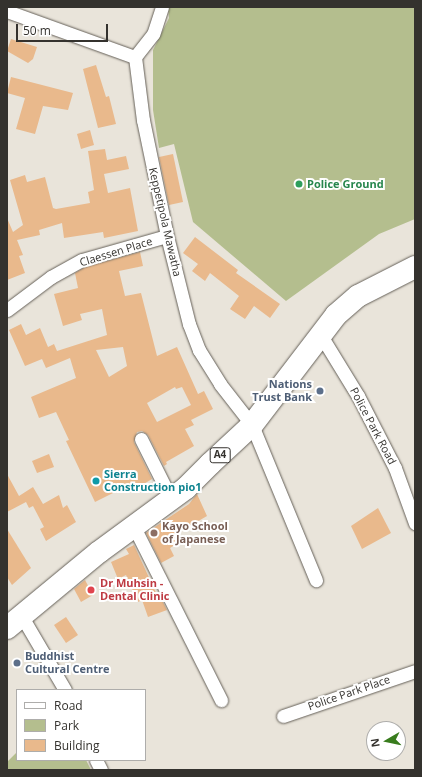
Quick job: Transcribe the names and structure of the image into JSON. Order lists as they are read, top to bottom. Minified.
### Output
{"streets":{"highway":["A4"],"street":["Keppetipola Mawatha","Claessen Place","Police Park Road","Police Park Place"]},"crossings":[["Keppetipola Mawatha","Claessen Place"],["Keppetipola Mawatha","A4"],["Police Park Road","A4"]],"places":["Police Ground","Nations Trust Bank","Sierra Construction pio1","Kayo School of Japanese","Dr Muhsin - Dental Clinic","Buddhist Cultural Centre"],"legend":["Road","Park","Building"],"scale_bar":"50 m","north":"left"}
